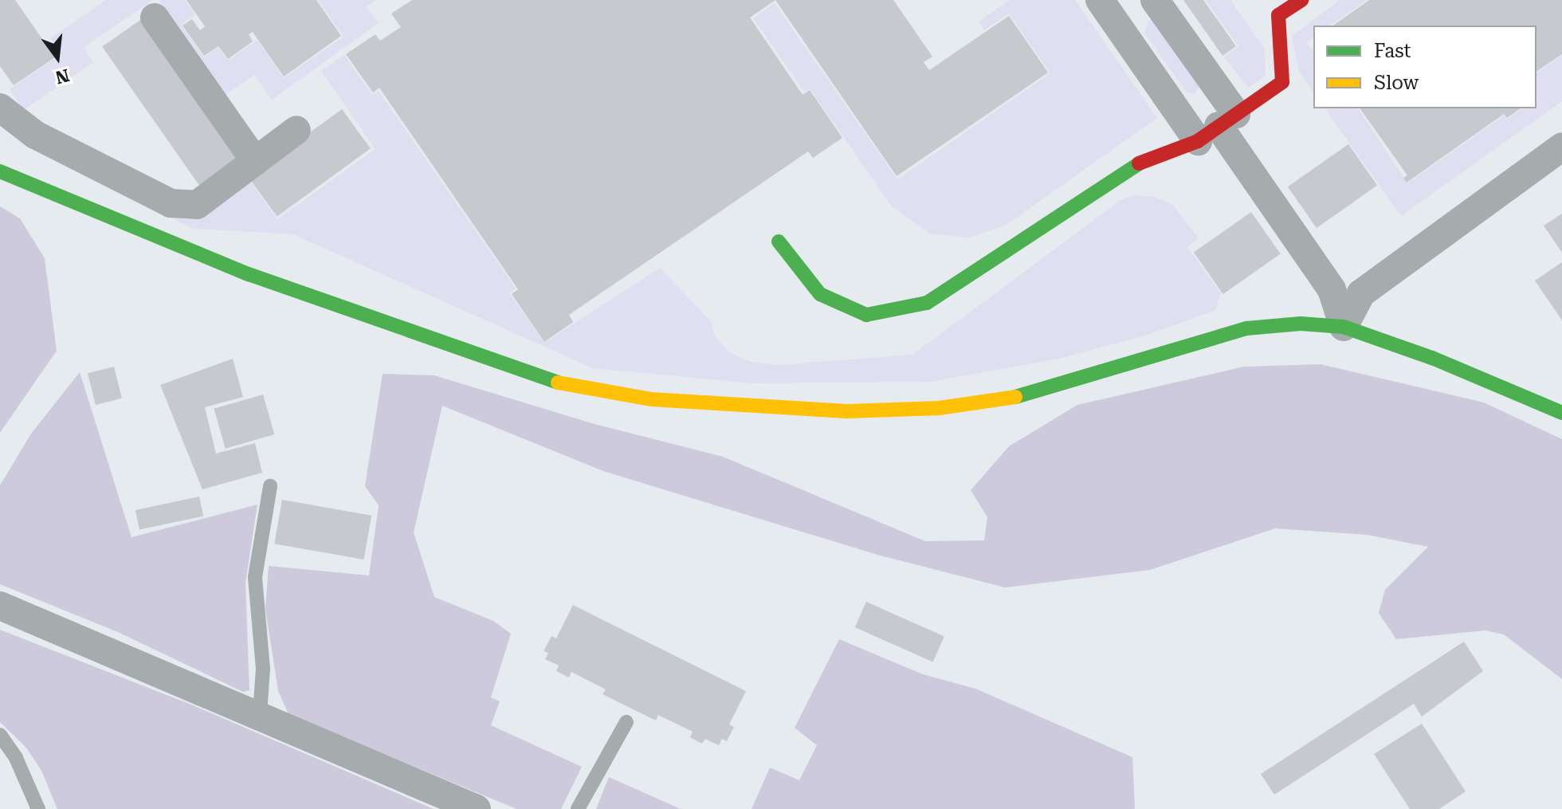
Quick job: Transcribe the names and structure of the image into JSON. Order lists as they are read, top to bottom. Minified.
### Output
{"legend":["Fast","Slow"],"north":"bottom"}
